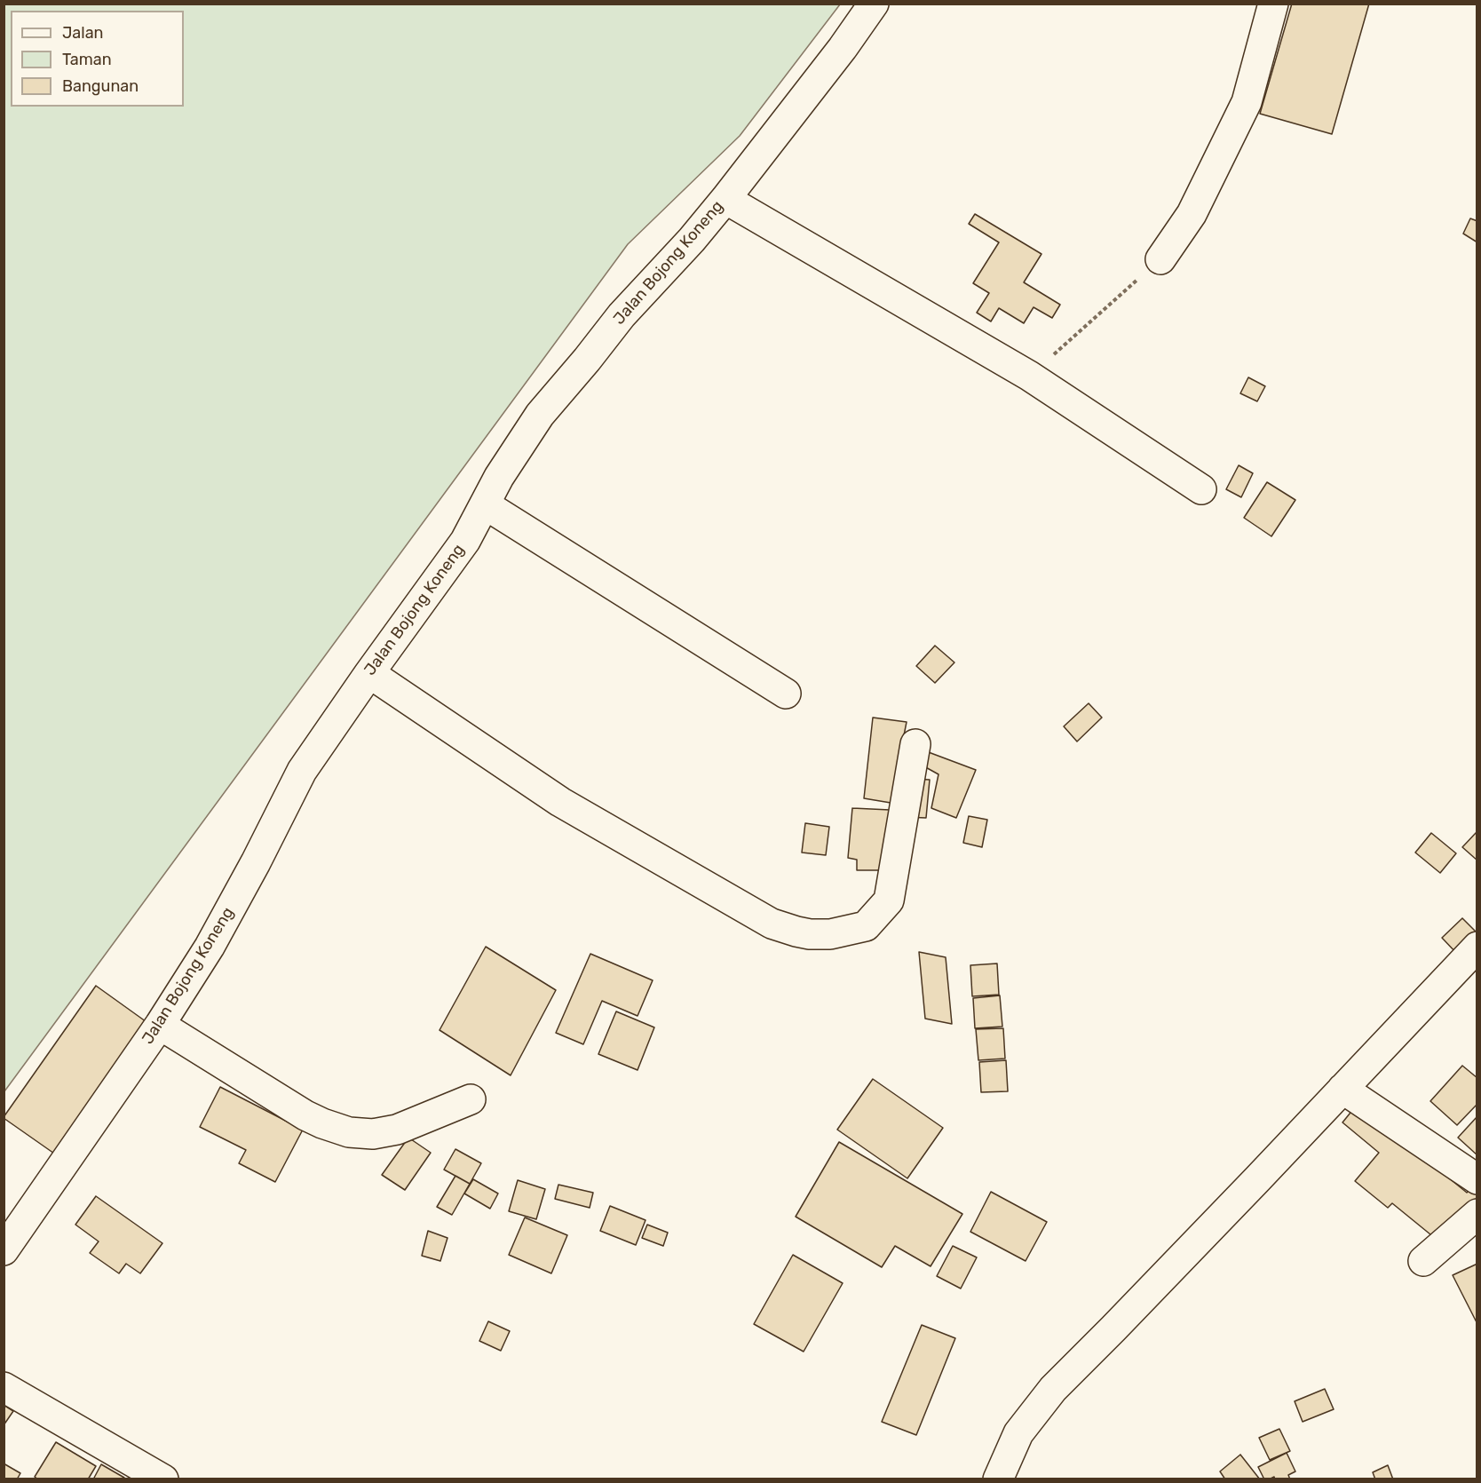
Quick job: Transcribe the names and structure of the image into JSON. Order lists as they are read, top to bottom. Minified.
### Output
{"streets":{"street":["Jalan Bojong Koneng"]},"legend":["Jalan","Taman","Bangunan"]}
